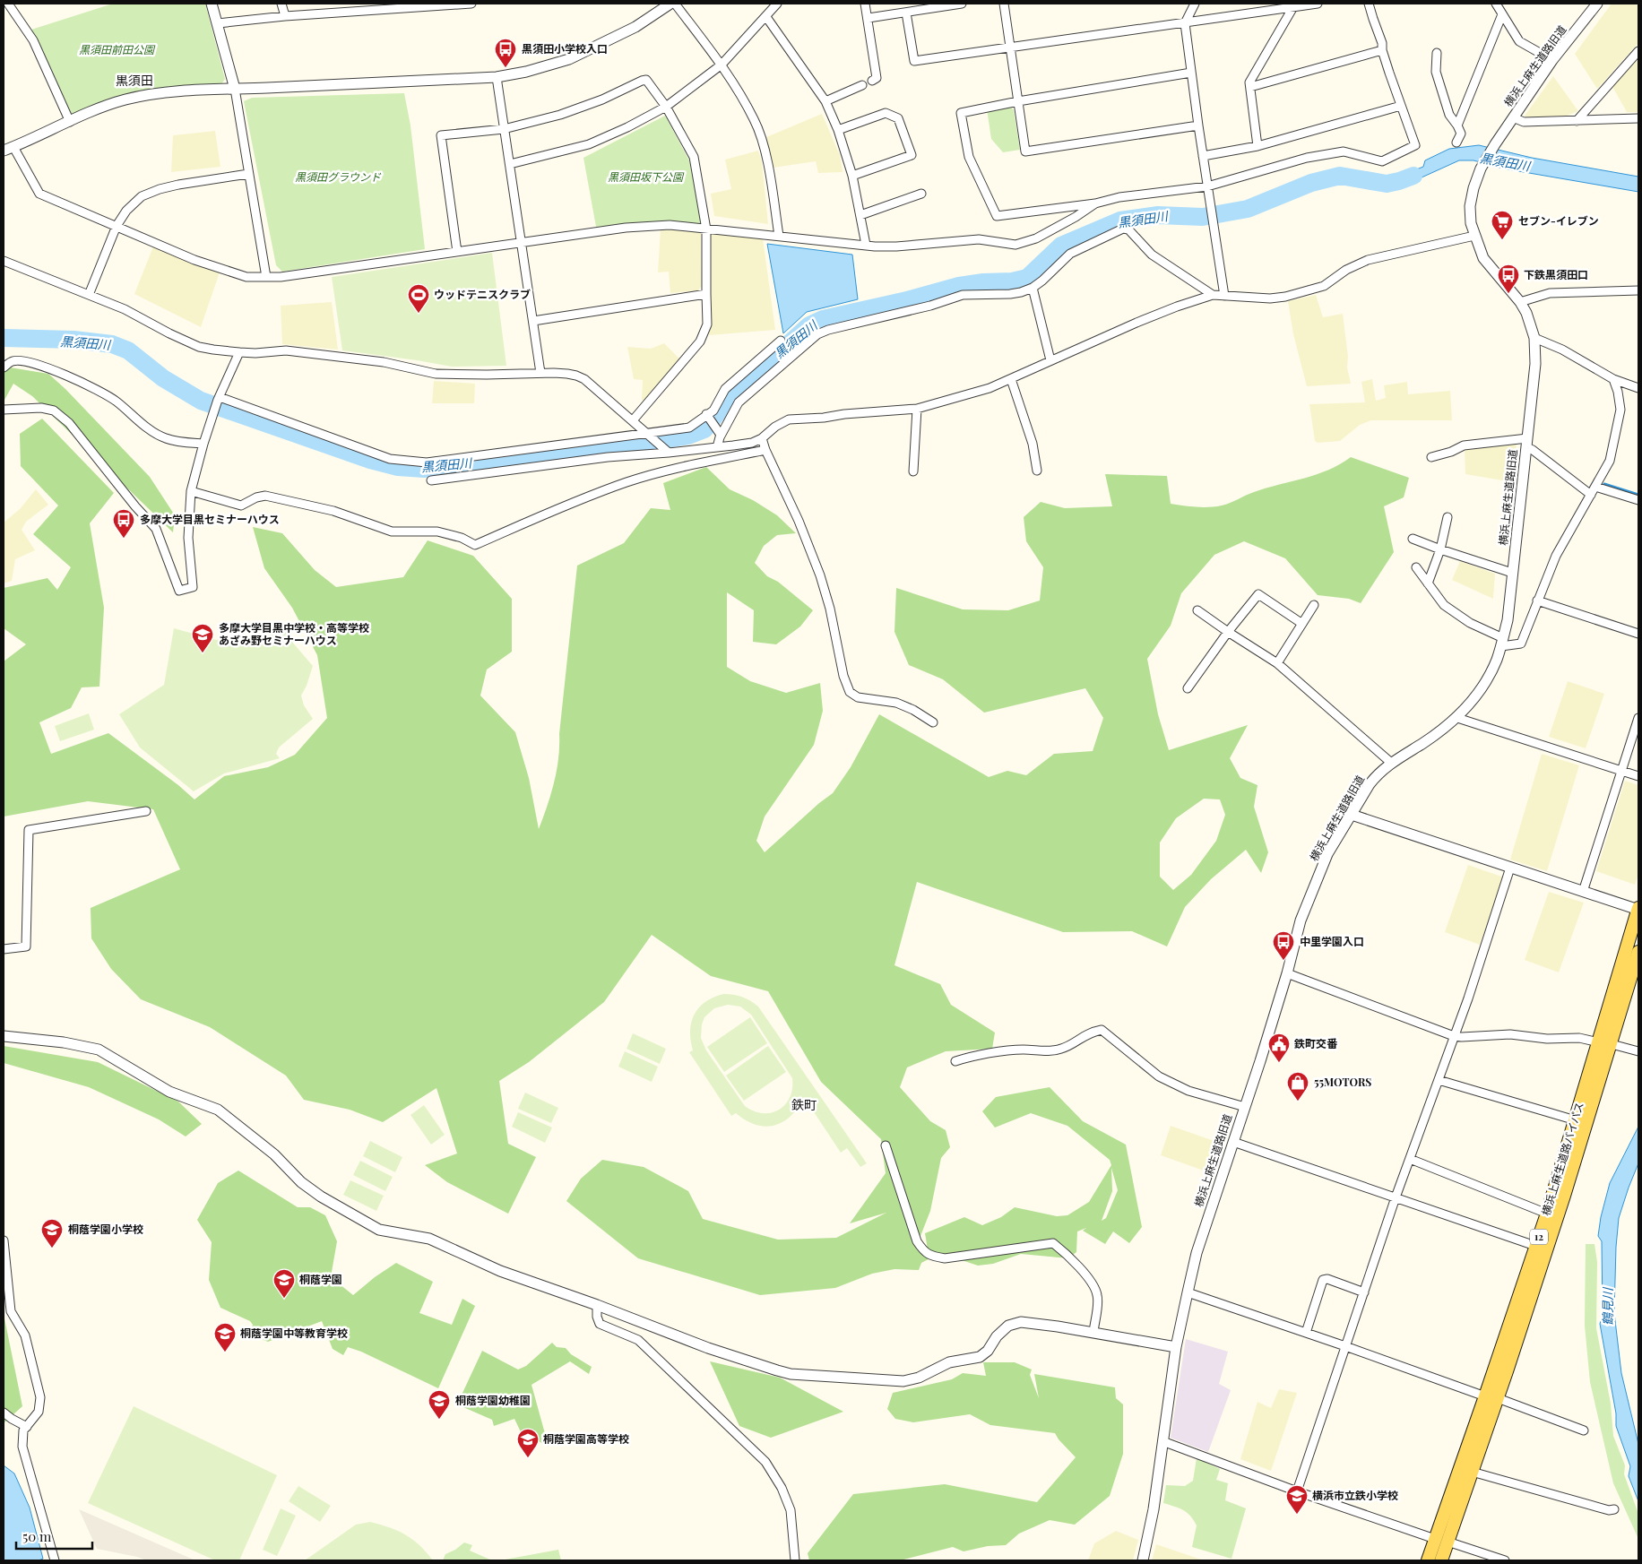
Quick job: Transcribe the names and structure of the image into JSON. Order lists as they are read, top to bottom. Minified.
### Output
{"streets":{"main road":["横浜上麻生道路バイパス","12"],"street":["横浜上麻生道路旧道"]},"districts":["黒須田","鉄町"],"water":["黒須田川","鶴見川"],"parks":["黒須田前田公園","黒須田グラウンド","黒須田坂下公園"],"places":{"bus stop":["黒須田小学校入口","下鉄黒須田口","多摩大学目黒セミナーハウス","中里学園入口"],"supermarket":["セブン-イレブン"],"sports":["ウッドテニスクラブ"],"school or university":["多摩大学目黒中学校・高等学校 あざみ野セミナーハウス","桐蔭学園小学校","桐蔭学園","桐蔭学園中等教育学校","桐蔭学園幼稚園","桐蔭学園高等学校","横浜市立鉄小学校"],"public building":["鉄町交番"],"shop":["55MOTORS"]},"scale_bar":"50 m"}
